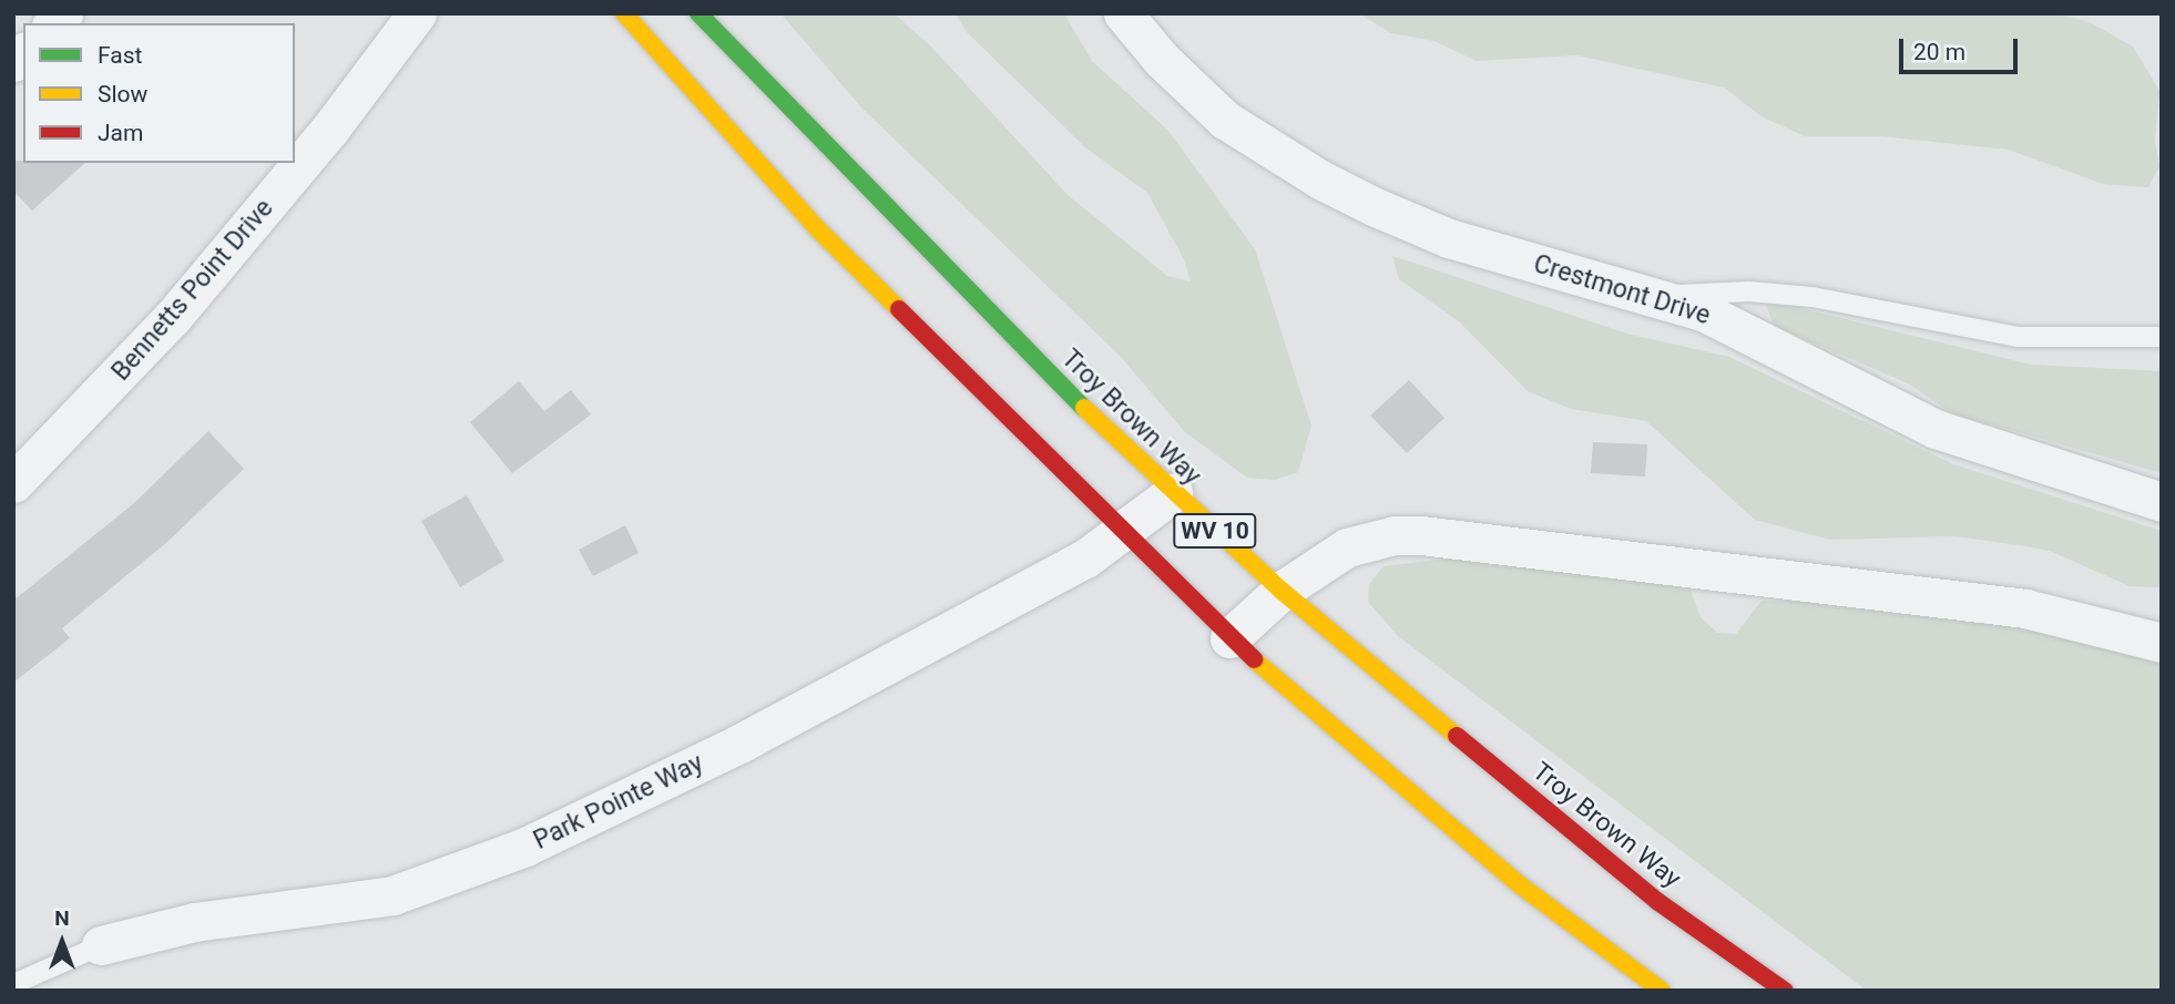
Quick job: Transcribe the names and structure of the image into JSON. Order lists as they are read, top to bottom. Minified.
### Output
{"streets":{"main road":["Troy Brown Way","WV 10"],"street":["Bennetts Point Drive","Crestmont Drive","Park Pointe Way"]},"crossings":[["Troy Brown Way","Park Pointe Way"],["WV 10","Park Pointe Way"]],"legend":["Fast","Slow","Jam"],"scale_bar":"20 m","north":"top"}
